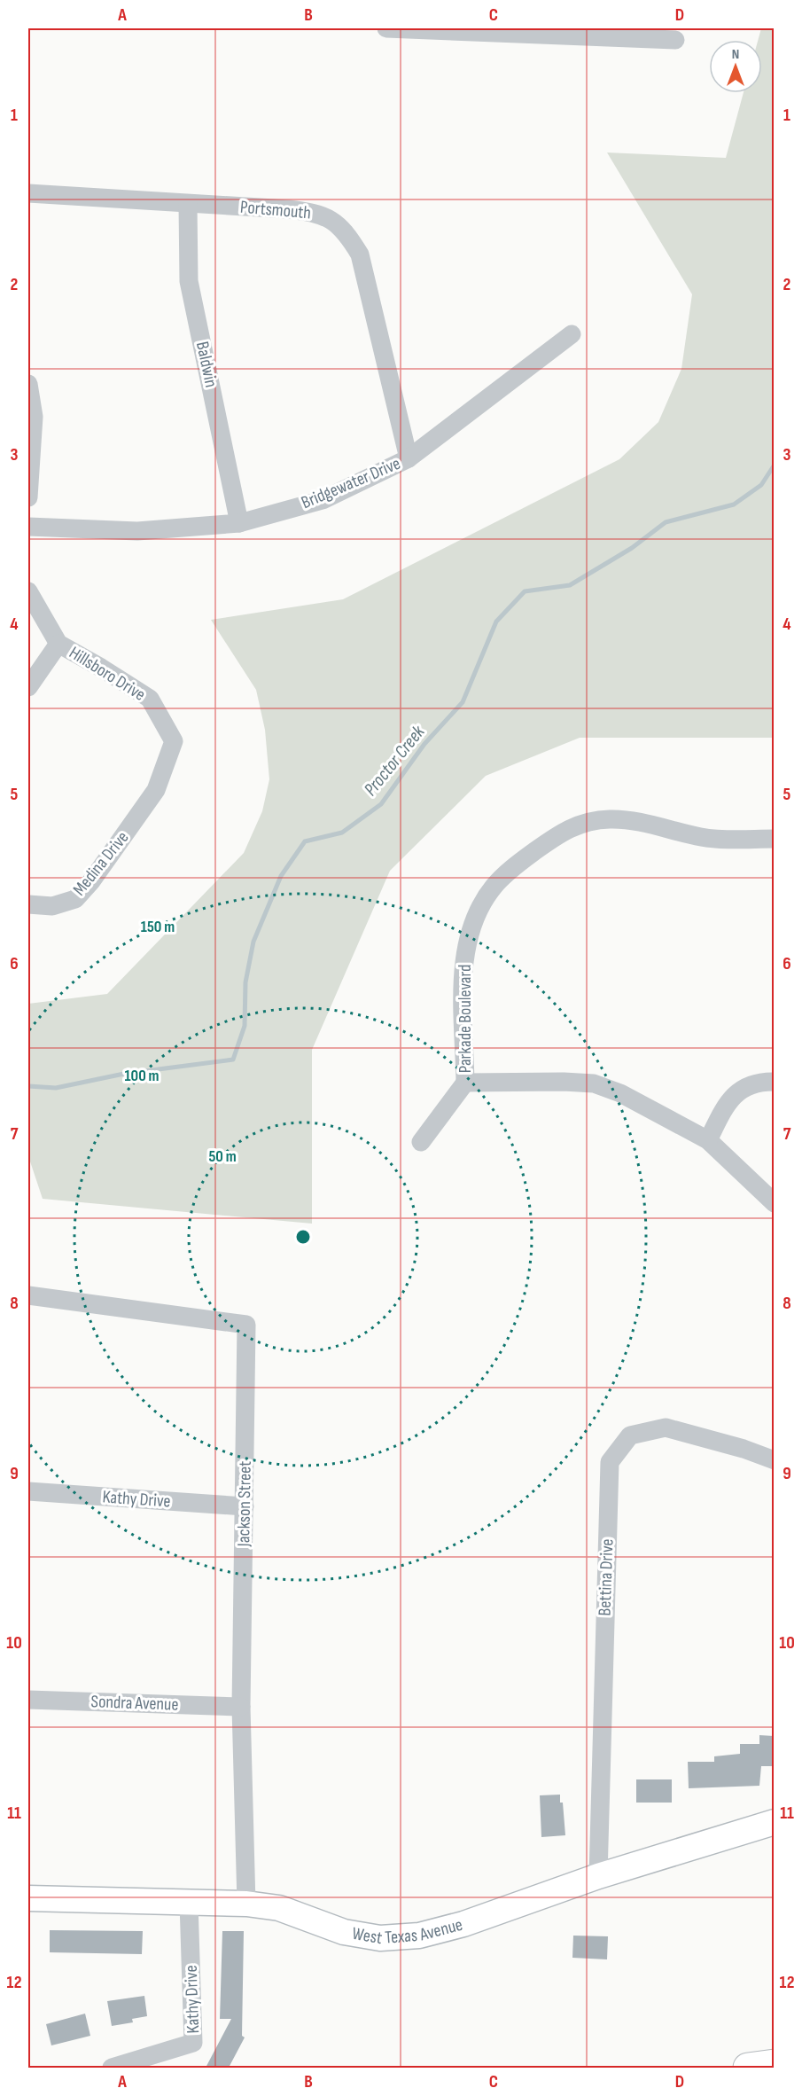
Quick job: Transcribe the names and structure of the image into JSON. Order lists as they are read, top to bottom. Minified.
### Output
{"streets":{"street":["Portsmouth","Baldwin","Bridgewater Drive","Hillsboro Drive","Medina Drive","Parkade Boulevard","Kathy Drive","Jackson Street","Bettina Drive","Sondra Avenue","West Texas Avenue"]},"crossings":[["Portsmouth","Baldwin"],["Portsmouth","Bridgewater Drive"],["Baldwin","Bridgewater Drive"],["Hillsboro Drive","Medina Drive"],["Kathy Drive","Jackson Street"],["Kathy Drive","West Texas Avenue"],["Jackson Street","Sondra Avenue"],["Jackson Street","West Texas Avenue"],["Bettina Drive","West Texas Avenue"]],"water":["Proctor Creek"],"north":"top","grid":{"columns":["A","B","C","D"],"rows":["1","2","3","4","5","6","7","8","9","10","11","12"]},"rings":["150 m","100 m","50 m"]}
